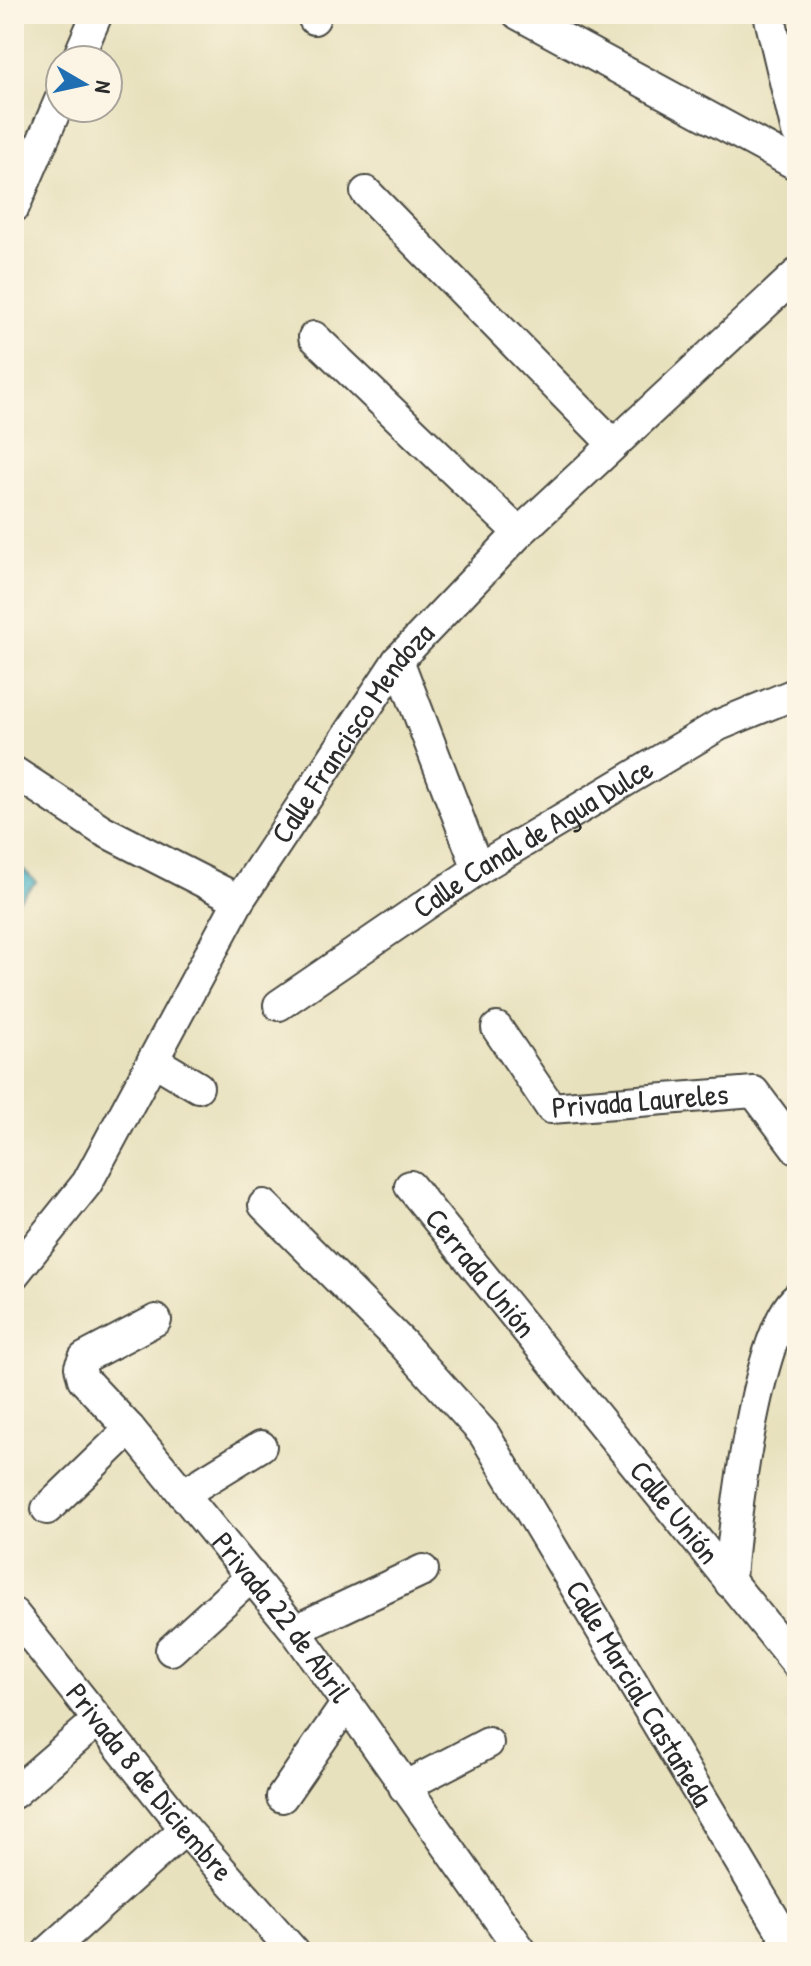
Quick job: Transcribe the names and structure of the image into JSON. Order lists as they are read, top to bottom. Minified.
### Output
{"streets":{"street":["Calle Francisco Mendoza","Calle Canal de Agua Dulce","Privada Laureles","Cerrada Unión","Calle Unión","Privada 22 de Abril","Calle Marcial Castañeda","Privada 8 de Diciembre"]},"crossings":[["Cerrada Unión","Calle Unión"]],"north":"right"}
